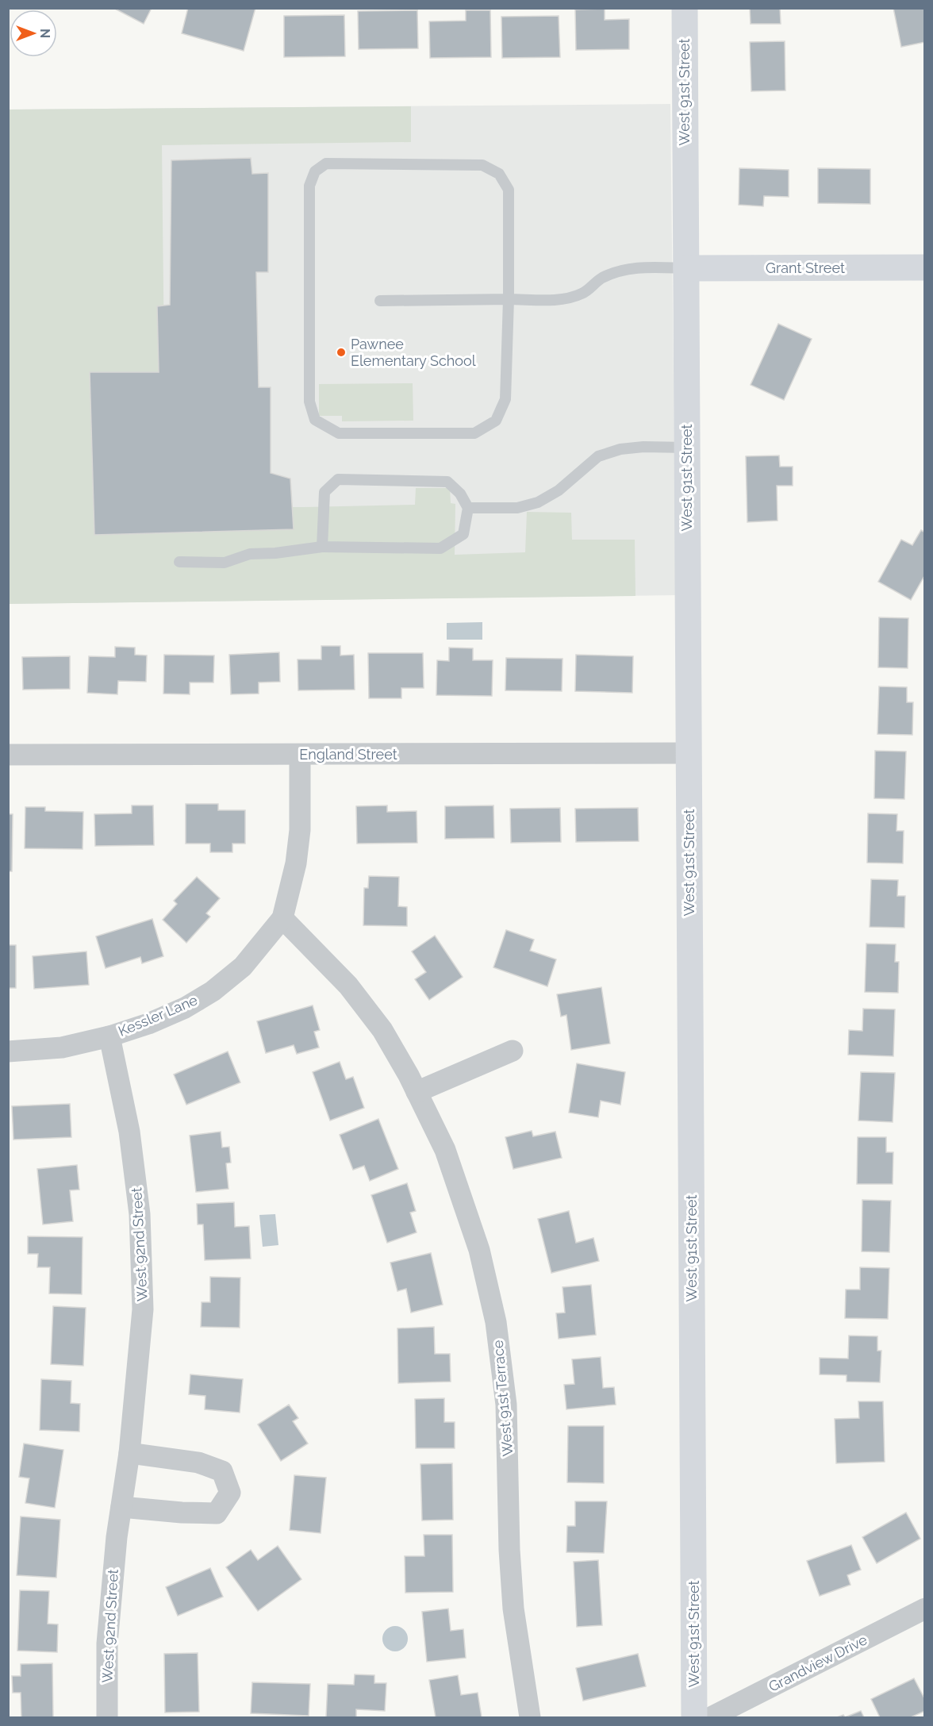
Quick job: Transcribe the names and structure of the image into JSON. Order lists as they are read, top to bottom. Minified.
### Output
{"streets":{"street":["West 91st Street","Grant Street","England Street","Kessler Lane","West 92nd Street","West 91st Terrace","Grandview Drive"]},"crossings":[["West 91st Street","Grant Street"],["West 91st Street","England Street"],["England Street","Kessler Lane"],["Kessler Lane","West 92nd Street"],["Kessler Lane","West 91st Terrace"]],"places":["Pawnee Elementary School"],"north":"right"}
